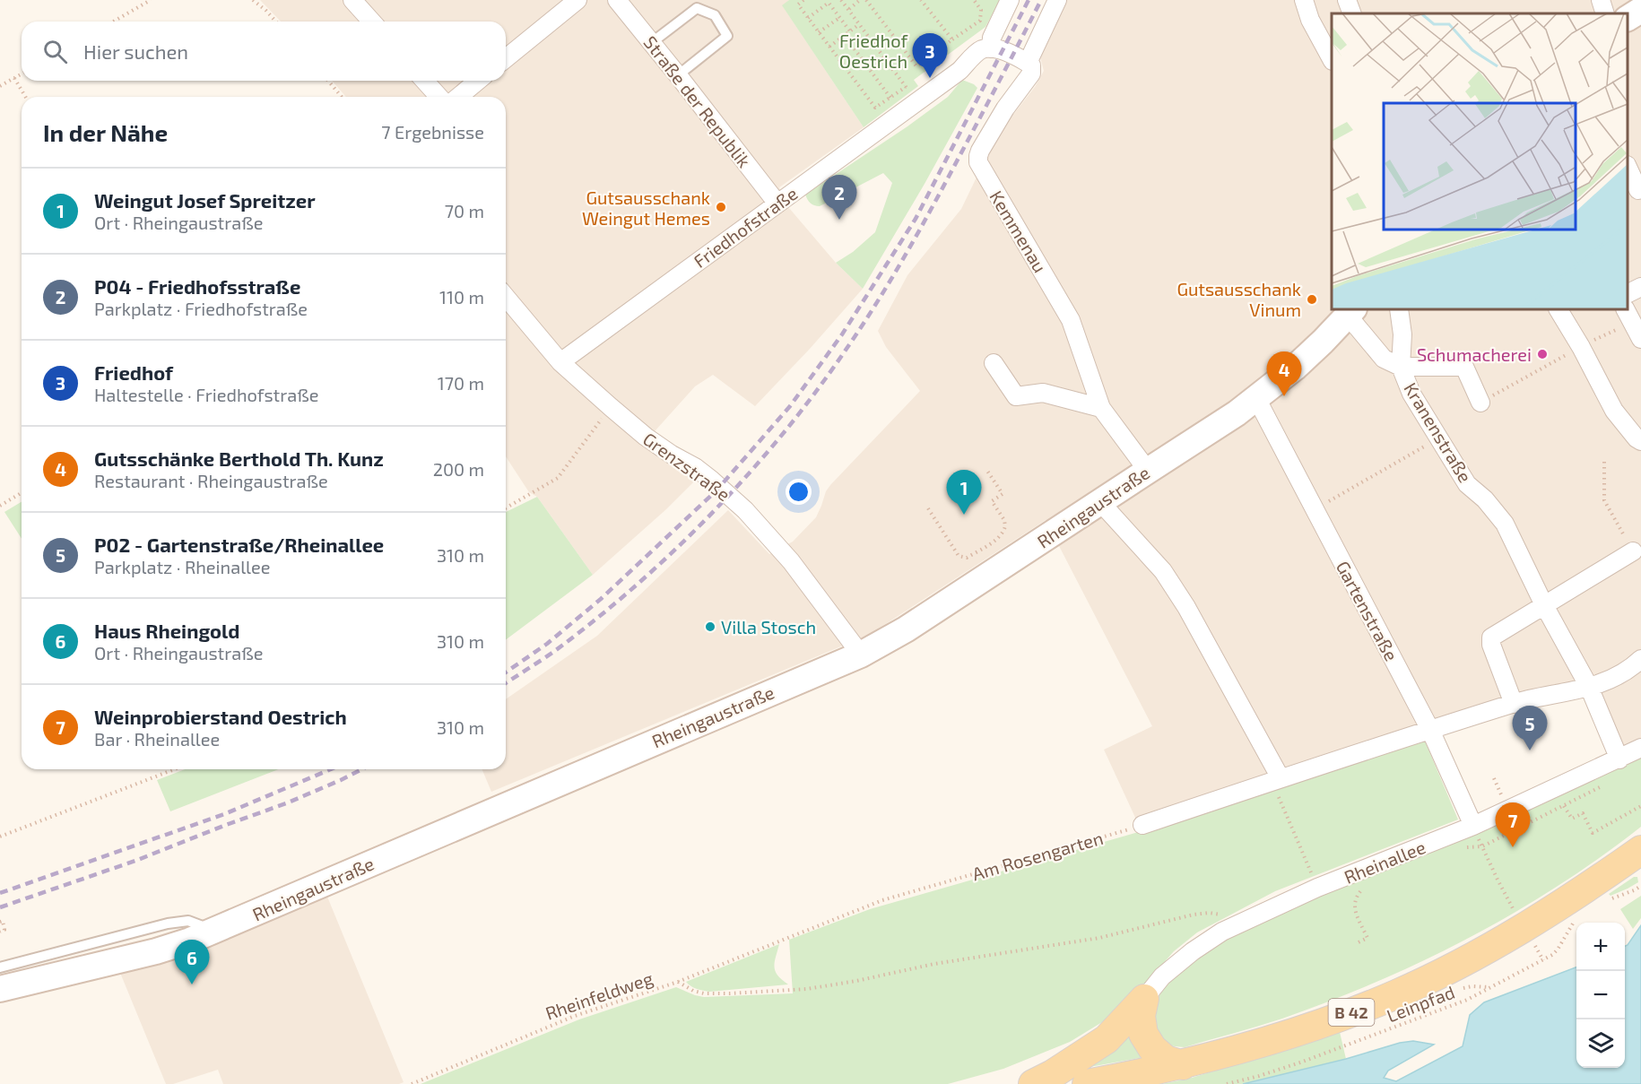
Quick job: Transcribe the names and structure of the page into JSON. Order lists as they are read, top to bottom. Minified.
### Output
{"streets":{"main road":["Rheingaustraße","B 42"],"street":["Straße der Republik","Friedhofstraße","Kemmenau","Kranenstraße","Grenzstraße","Gartenstraße","Rheinallee"],"path":["Am Rosengarten","Rheinfeldweg","Leinpfad"]},"crossings":[["Straße der Republik","Friedhofstraße"],["Friedhofstraße","Grenzstraße"],["Kemmenau","Rheingaustraße"],["Kranenstraße","Rheingaustraße"],["Kranenstraße","Rheinallee"],["Grenzstraße","Rheingaustraße"],["Rheingaustraße","Gartenstraße"],["Gartenstraße","Rheinallee"],["Am Rosengarten","Rheinfeldweg"]],"parks":["Friedhof Oestrich"],"places":["Gutsausschank Weingut Hemes","Gutsausschank Vinum","Schumacherei","Villa Stosch"],"page":{"search":"Hier suchen","pins":["3","2","4","1","5","7","6"],"heading":["In der Nähe","7 Ergebnisse"],"list":[{"mark":"1","name":"Weingut Josef Spreitzer","note":"Ort · Rheingaustraße","value":"70 m"},{"mark":"2","name":"P04 - Friedhofsstraße","note":"Parkplatz · Friedhofstraße","value":"110 m"},{"mark":"3","name":"Friedhof","note":"Haltestelle · Friedhofstraße","value":"170 m"},{"mark":"4","name":"Gutsschänke Berthold Th. Kunz","note":"Restaurant · Rheingaustraße","value":"200 m"},{"mark":"5","name":"P02 - Gartenstraße/Rheinallee","note":"Parkplatz · Rheinallee","value":"310 m"},{"mark":"6","name":"Haus Rheingold","note":"Ort · Rheingaustraße","value":"310 m"},{"mark":"7","name":"Weinprobierstand Oestrich","note":"Bar · Rheinallee","value":"310 m"}],"map_buttons":["+","−"]}}
